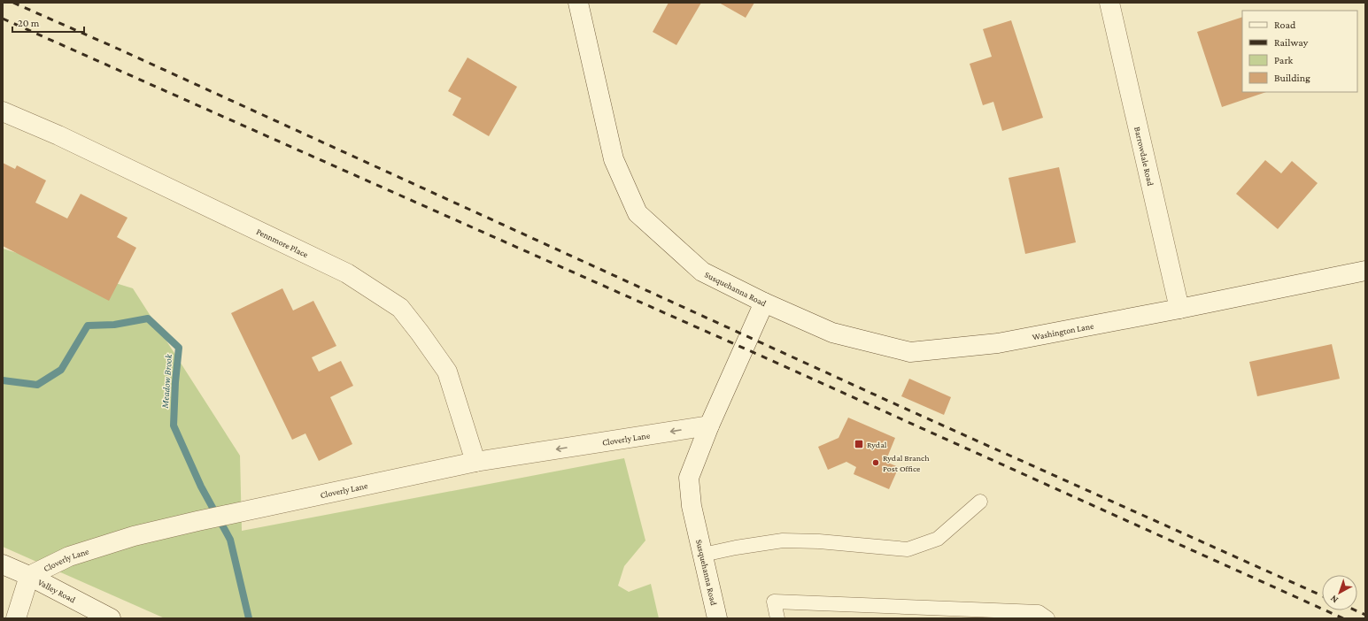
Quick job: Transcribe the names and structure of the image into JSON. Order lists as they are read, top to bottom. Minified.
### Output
{"streets":{"street":["Barrowdale Road","Pennmore Place","Susquehanna Road","Washington Lane","Cloverly Lane","Valley Road"]},"crossings":[["Barrowdale Road","Washington Lane"],["Pennmore Place","Cloverly Lane"],["Susquehanna Road","Washington Lane"],["Susquehanna Road","Cloverly Lane"],["Cloverly Lane","Valley Road"]],"water":["Meadow Brook"],"places":{"transit":["Rydal"],"other":["Rydal Branch Post Office"]},"legend":["Road","Railway","Park","Building"],"scale_bar":"20 m","north":"bottom left"}
